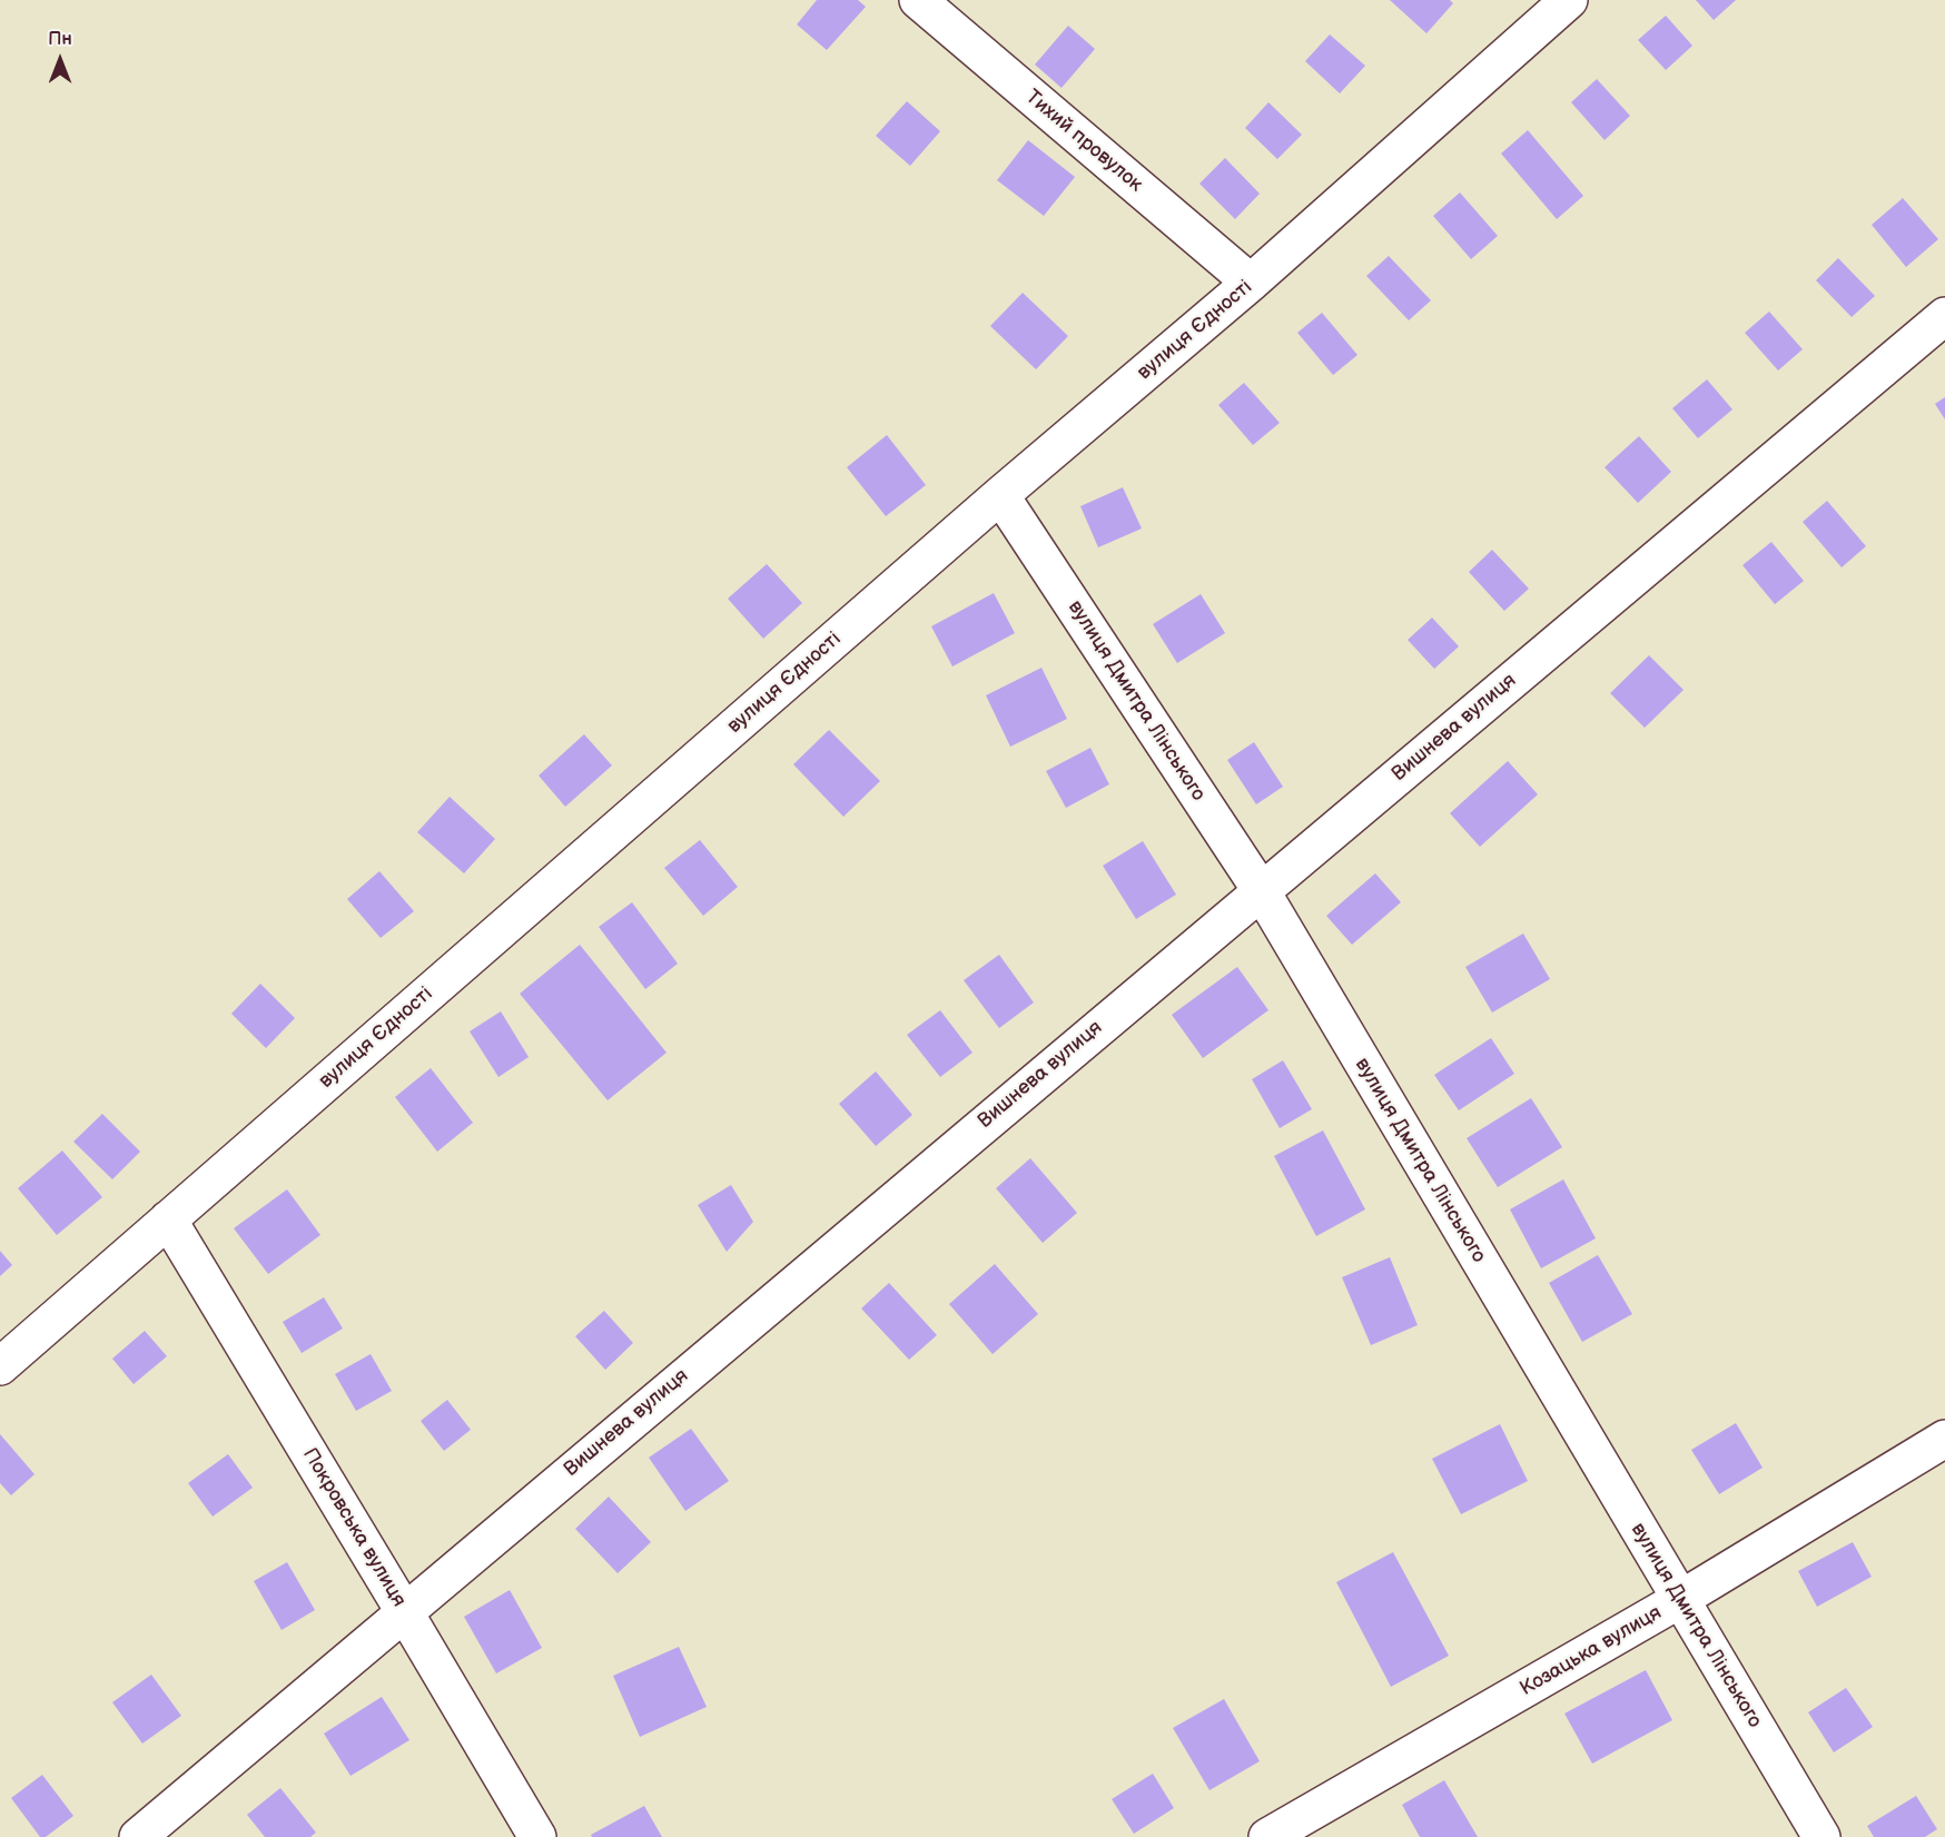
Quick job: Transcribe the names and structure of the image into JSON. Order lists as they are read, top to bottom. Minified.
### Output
{"streets":{"street":["Тихий провулок","вулиця Єдності","вулиця Дмитра Лінського","Вишнева вулиця","Покровська вулиця","Козацька вулиця"]},"crossings":[["Тихий провулок","вулиця Єдності"],["вулиця Єдності","вулиця Дмитра Лінського"],["вулиця Єдності","Покровська вулиця"],["вулиця Дмитра Лінського","Вишнева вулиця"],["вулиця Дмитра Лінського","Козацька вулиця"],["Вишнева вулиця","Покровська вулиця"]],"north":"top"}
